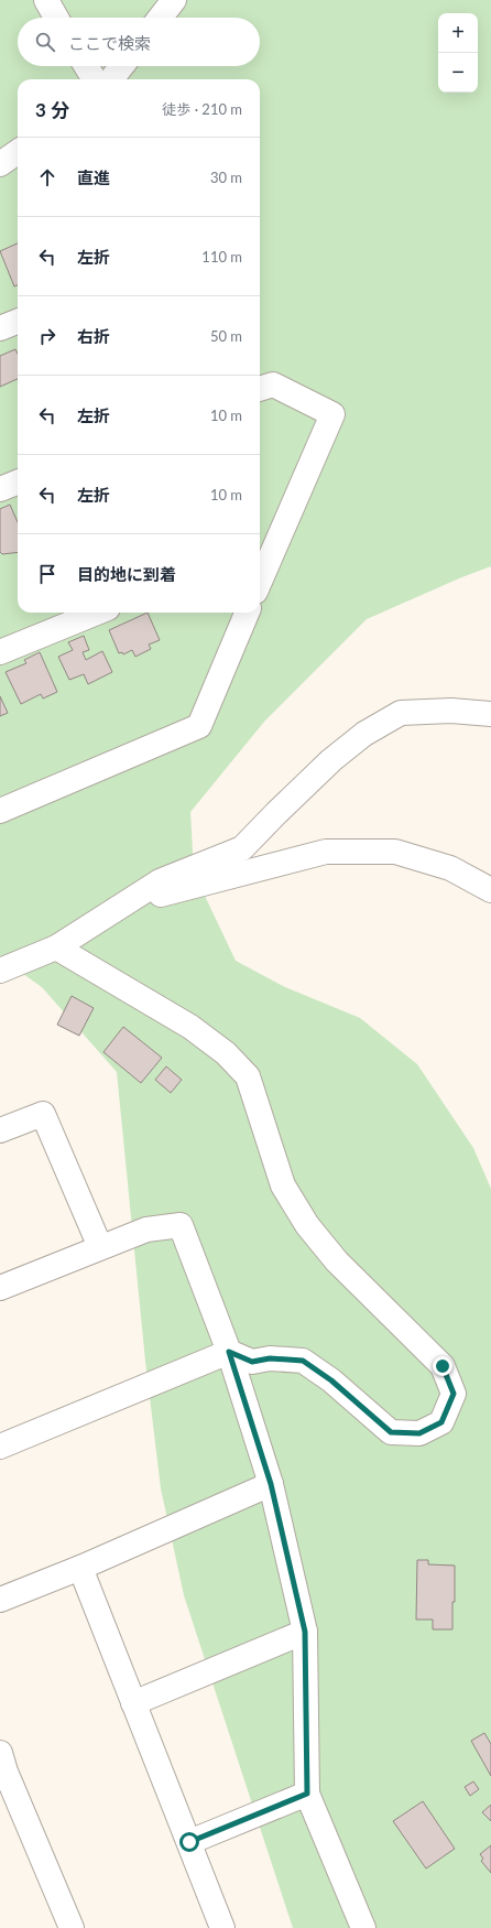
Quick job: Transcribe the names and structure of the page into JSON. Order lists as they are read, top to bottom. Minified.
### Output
{"page":{"map_buttons":["+","−"],"search":"ここで検索","heading":["3 分","徒歩 · 210 m"],"list":[["直進","30 m"],["左折","110 m"],["右折","50 m"],["左折","10 m"],["左折","10 m"],"目的地に到着"]}}
